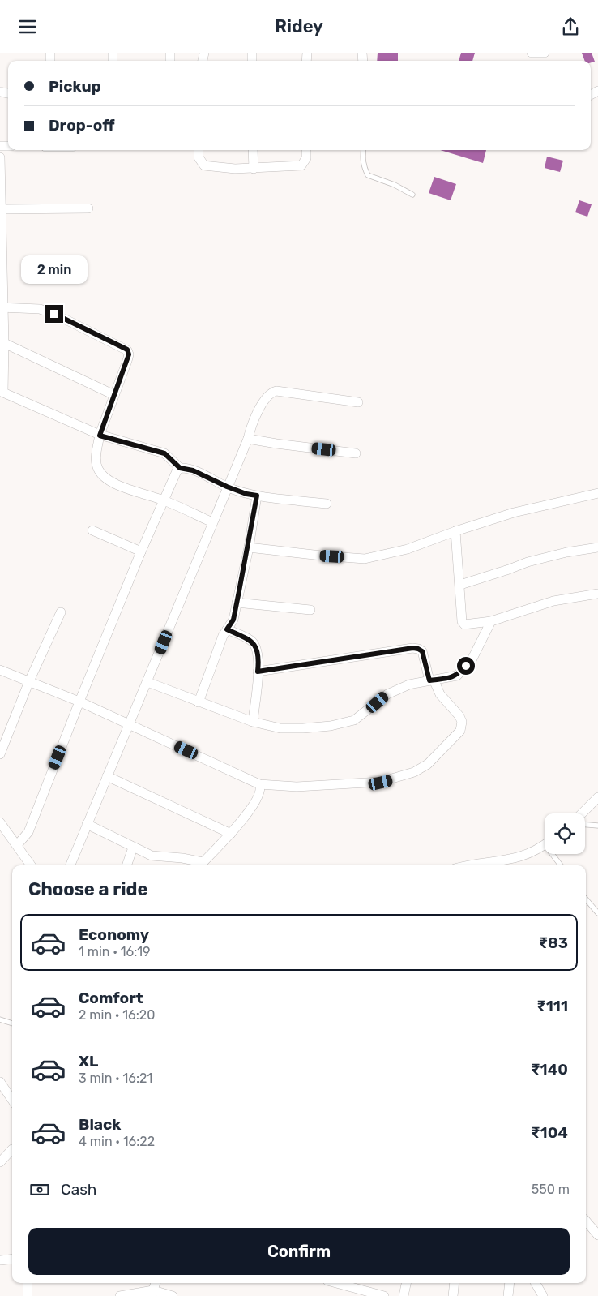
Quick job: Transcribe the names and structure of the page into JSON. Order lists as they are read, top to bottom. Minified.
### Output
{"page":{"header":"Ridey","banner":["Pickup","Drop-off"],"bubble":"2 min","heading":"Choose a ride","list":[{"name":"Economy","note":"1 min · 16:19","value":"₹83"},{"name":"Comfort","note":"2 min · 16:20","value":"₹111"},{"name":"XL","note":"3 min · 16:21","value":"₹140"},{"name":"Black","note":"4 min · 16:22","value":"₹104"}],"pay":["Cash","550 m"],"buttons":"Confirm"}}
